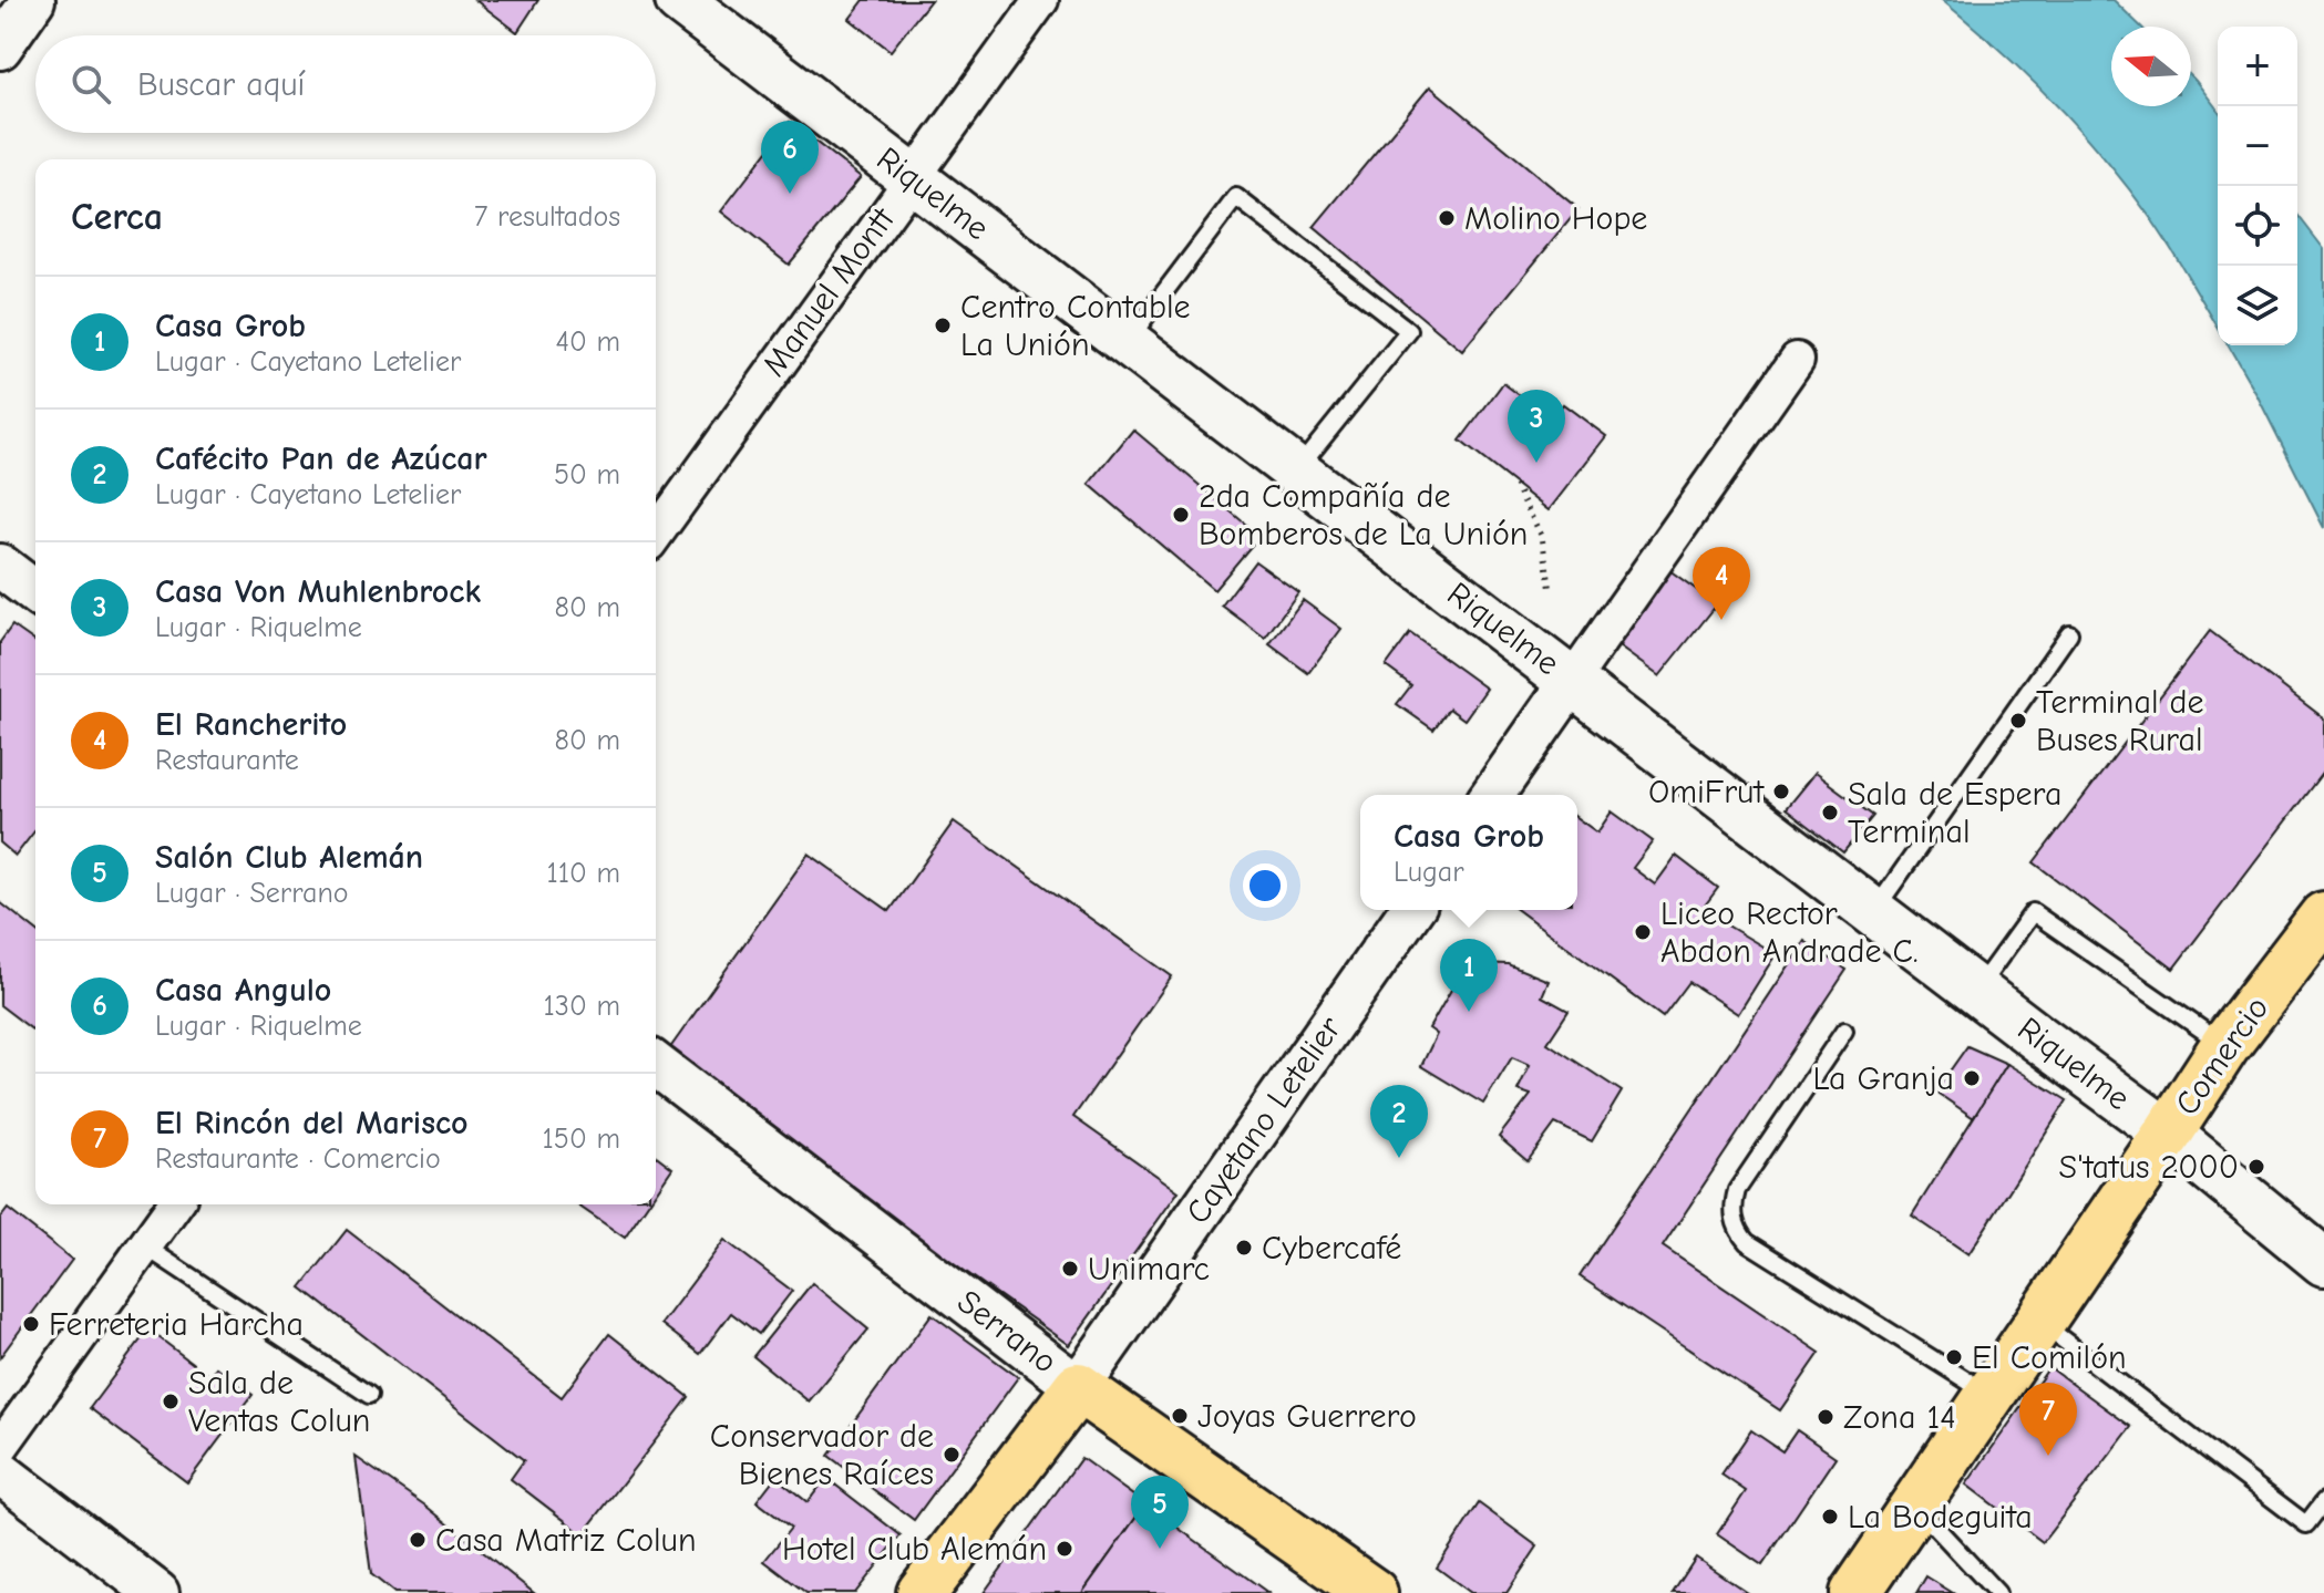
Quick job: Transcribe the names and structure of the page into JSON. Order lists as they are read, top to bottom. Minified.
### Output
{"streets":{"main road":["Riquelme","Comercio","Cayetano Letelier","Serrano"],"street":["Manuel Montt"]},"crossings":[["Riquelme","Manuel Montt"],["Riquelme","Comercio"],["Cayetano Letelier","Serrano"]],"places":["Molino Hope","Centro Contable La Unión","2da Compañía de Bomberos de La Unión","Terminal de Buses Rural","OmiFrut","Sala de Espera Terminal","Liceo Rector Abdon Andrade C.","La Granja","S'tatus 2000","Cybercafé","Unimarc","Ferreteria Harcha","El Comilón","Sala de Ventas Colun","Joyas Guerrero","Zona 14","Conservador de Bienes Raíces","La Bodeguita","Casa Matriz Colun","Hotel Club Alemán"],"north":"left","page":{"map_buttons":["+","−"],"search":"Buscar aquí","pins":["6","3","4","1","2","7","5"],"heading":["Cerca","7 resultados"],"list":[{"mark":"1","name":"Casa Grob","note":"Lugar · Cayetano Letelier","value":"40 m"},{"mark":"2","name":"Cafécito Pan de Azúcar","note":"Lugar · Cayetano Letelier","value":"50 m"},{"mark":"3","name":"Casa Von Muhlenbrock","note":"Lugar · Riquelme","value":"80 m"},{"mark":"4","name":"El Rancherito","note":"Restaurante","value":"80 m"},{"mark":"5","name":"Salón Club Alemán","note":"Lugar · Serrano","value":"110 m"},{"mark":"6","name":"Casa Angulo","note":"Lugar · Riquelme","value":"130 m"},{"mark":"7","name":"El Rincón del Marisco","note":"Restaurante · Comercio","value":"150 m"}],"popup":["Casa Grob","Lugar"]}}
